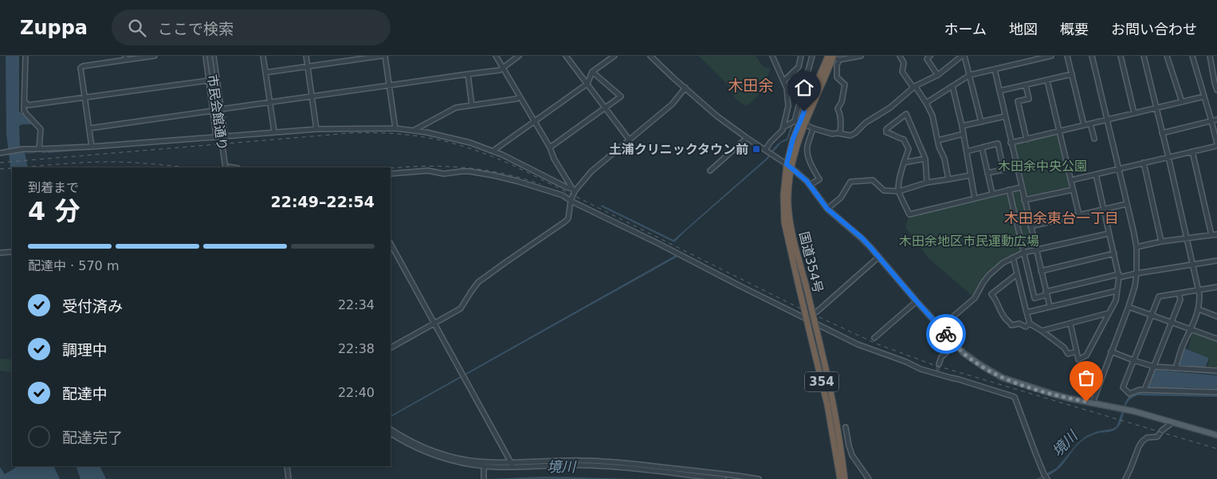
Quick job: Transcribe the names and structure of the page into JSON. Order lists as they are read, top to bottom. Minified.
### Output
{"streets":{"highway":["国道354号","354"],"street":["市民会館通り"]},"districts":["木田余","木田余東台一丁目"],"water":["境川"],"parks":["木田余中央公園","木田余地区市民運動広場"],"places":{"transit":["土浦クリニックタウン前"]},"page":{"header":"Zuppa","search":"ここで検索","nav":["ホーム","地図","概要","お問い合わせ"],"heading":["4 分","到着まで","22:49–22:54"],"bar":"配達中 · 570 m","list":[["受付済み","22:34"],["調理中","22:38"],["配達中","22:40"],"配達完了"]}}
